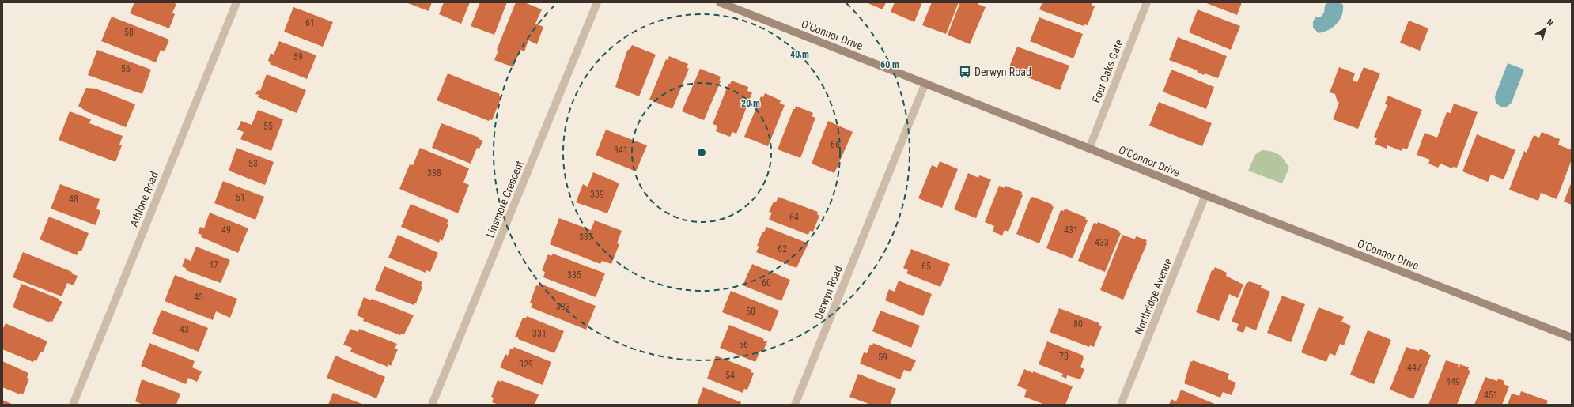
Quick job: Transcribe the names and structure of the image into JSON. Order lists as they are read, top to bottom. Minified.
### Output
{"streets":{"main road":["O'Connor Drive"],"street":["Four Oaks Gate","Athlone Road","Linsmore Crescent","Derwyn Road","Northridge Avenue"]},"crossings":[["O'Connor Drive","Four Oaks Gate"],["O'Connor Drive","Derwyn Road"],["O'Connor Drive","Northridge Avenue"]],"places":{"bus stop":["Derwyn Road"]},"house_numbers":["61","58","59","56","55","66","341","53","338","339","51","48","64","49","431","337","433","62","47","65","335","60","45","333","58","80","43","331","56","78","59","329","447","54","449","451"],"north":"top right","rings":["40 m","60 m","20 m"]}
